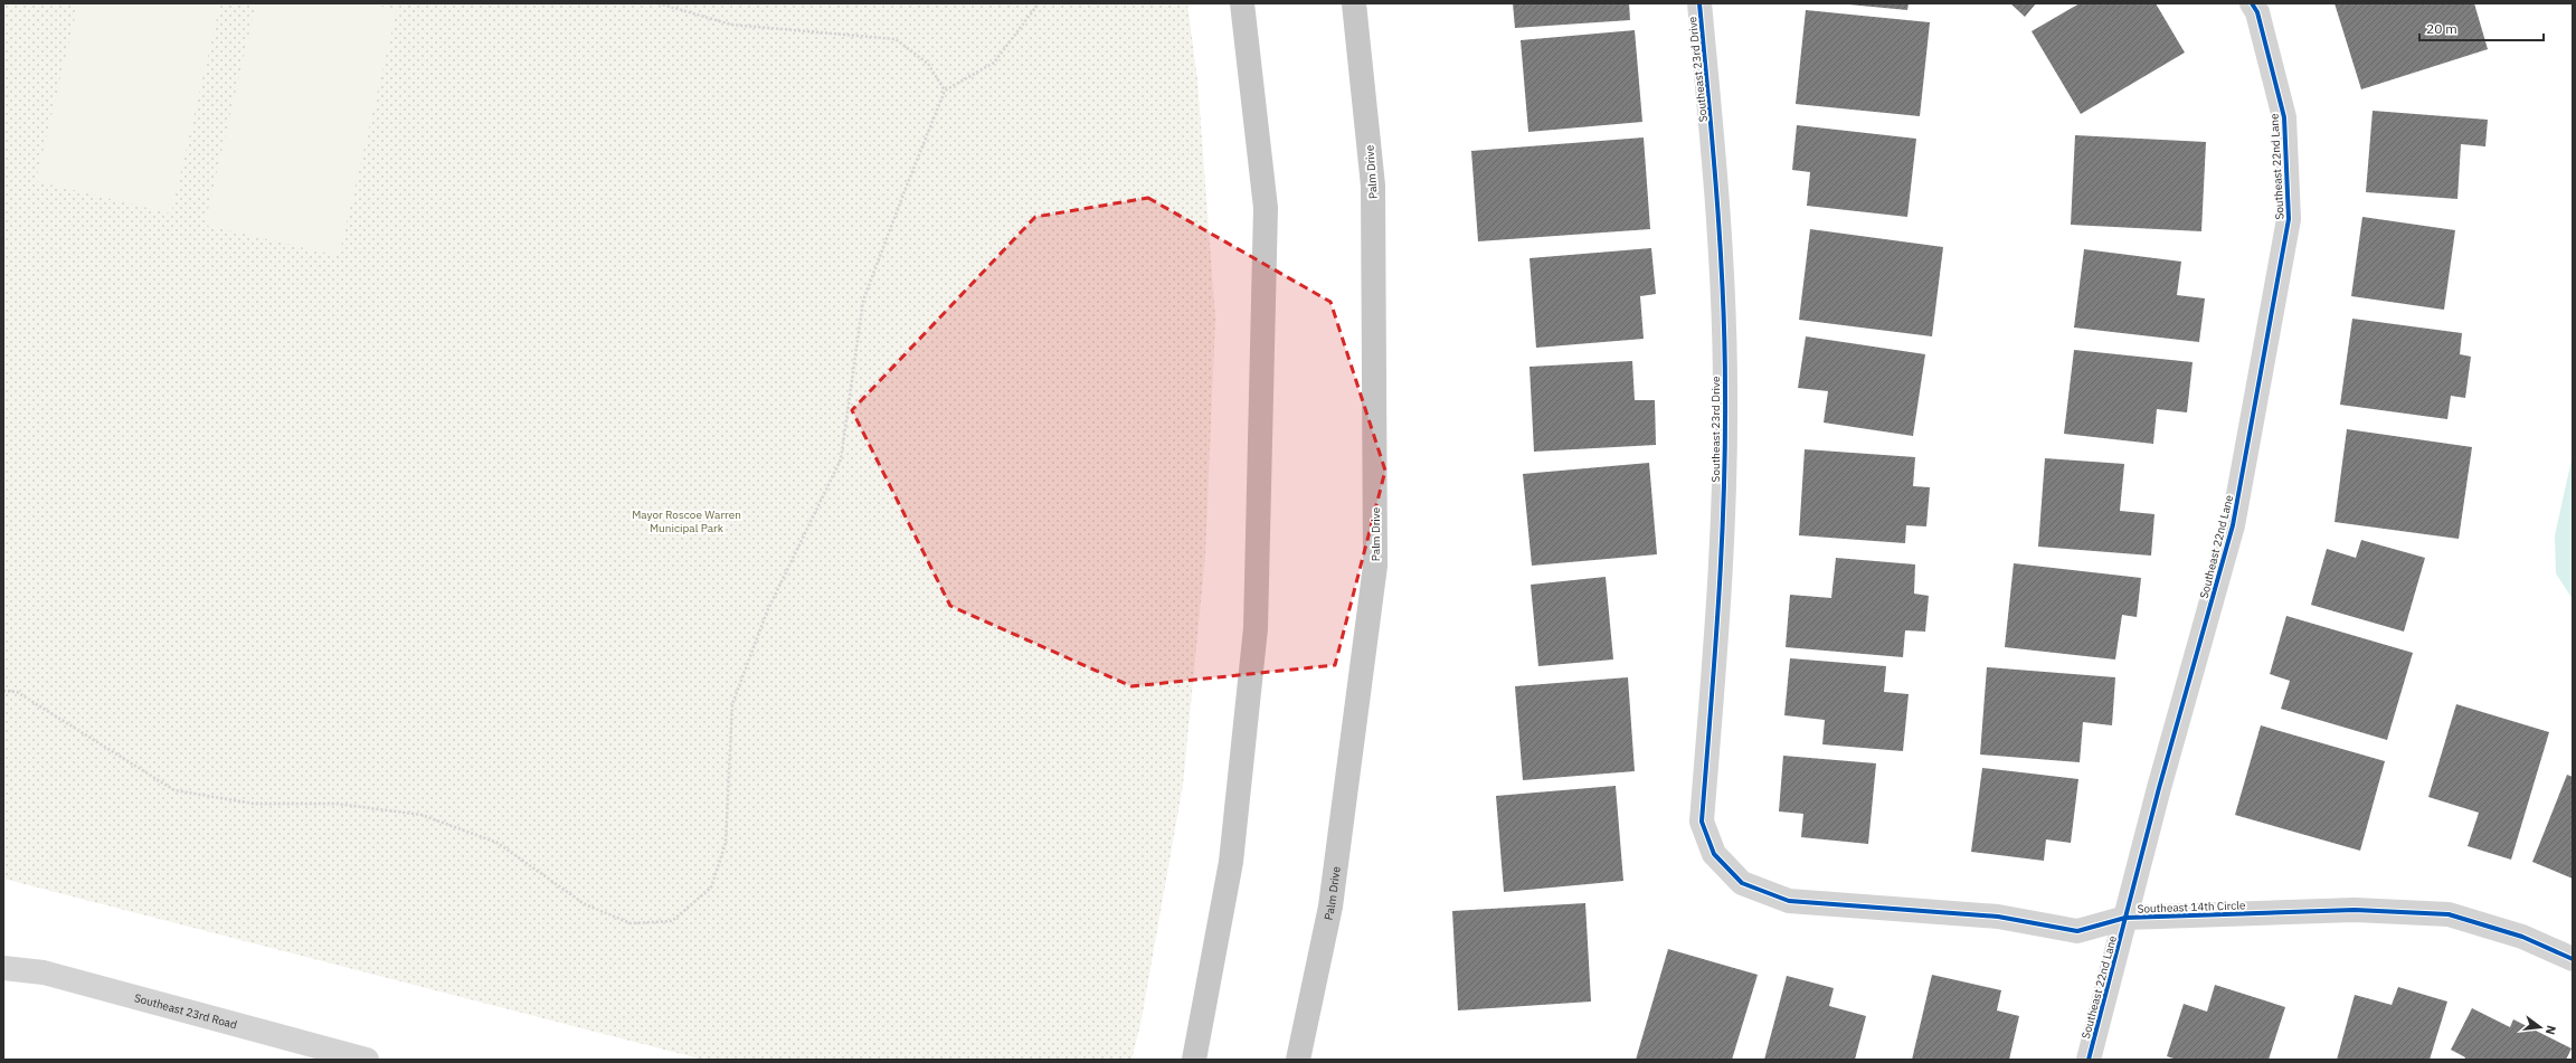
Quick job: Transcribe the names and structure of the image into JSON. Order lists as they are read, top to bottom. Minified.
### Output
{"streets":{"main road":["Palm Drive"],"street":["Southeast 23rd Drive","Southeast 22nd Lane","Southeast 14th Circle","Southeast 23rd Road"]},"crossings":[["Southeast 23rd Drive","Southeast 14th Circle"],["Southeast 22nd Lane","Southeast 14th Circle"]],"parks":["Mayor Roscoe Warren Municipal Park"],"scale_bar":"20 m","north":"right"}
